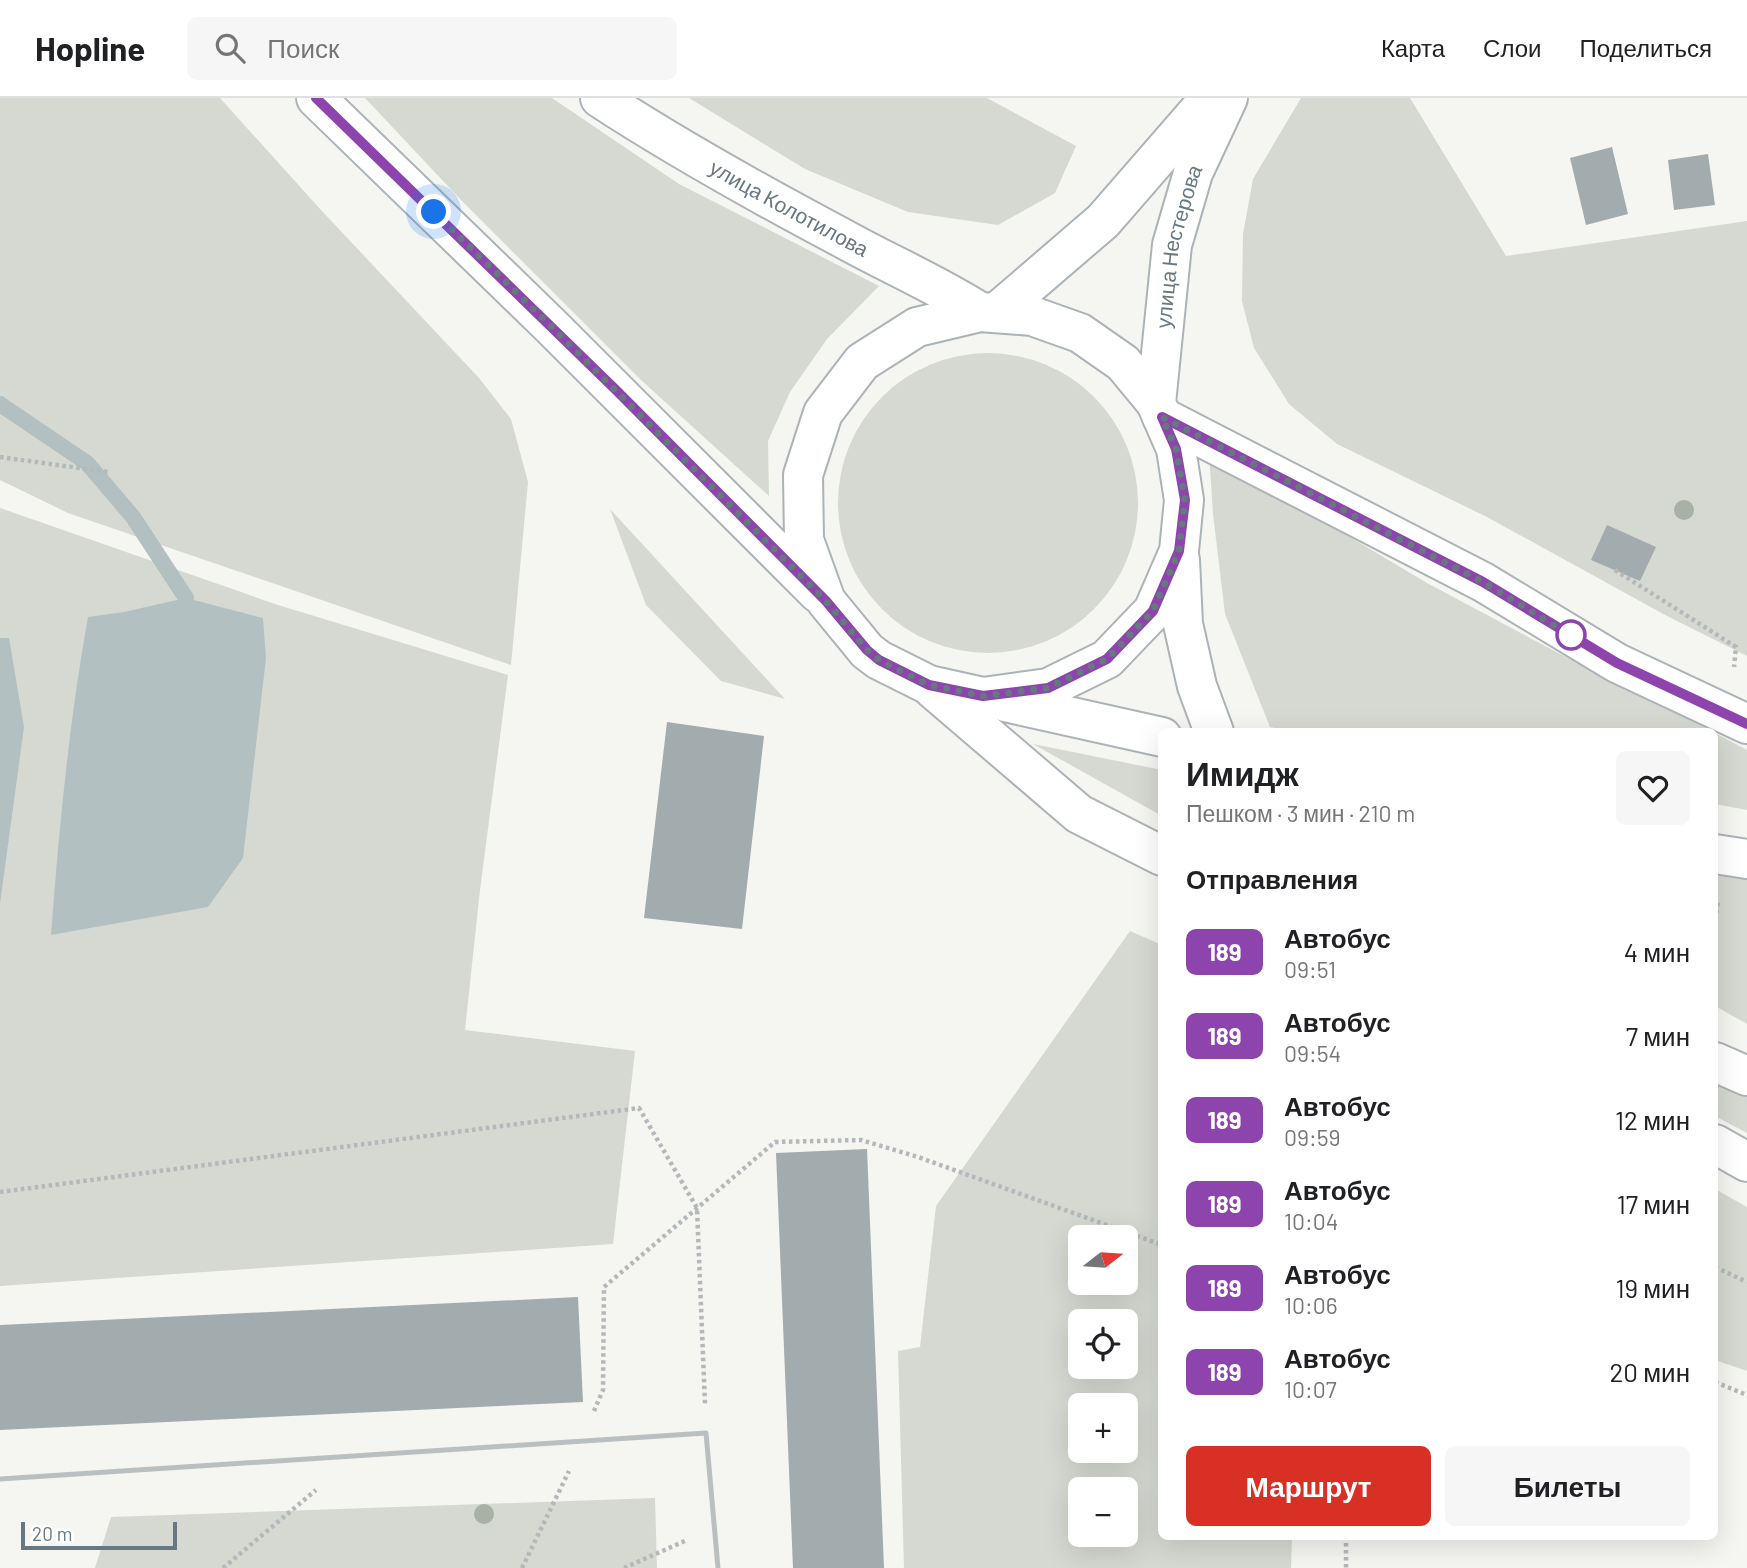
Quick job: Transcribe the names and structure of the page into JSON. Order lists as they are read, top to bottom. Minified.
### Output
{"streets":{"main road":["улица Колотилова","улица Нестерова"]},"crossings":[["улица Колотилова","улица Нестерова"]],"lines":["bus line 189"],"scale_bar":"20 m","north":"right","page":{"header":"Hopline","search":"Поиск","nav":["Карта","Слои","Поделиться"],"heading":[["Имидж","Пешком · 3 мин · 210 m"],"Отправления"],"list":[{"mark":"189","name":"Автобус","note":"09:51","value":"4 мин"},{"mark":"189","name":"Автобус","note":"09:54","value":"7 мин"},{"mark":"189","name":"Автобус","note":"09:59","value":"12 мин"},{"mark":"189","name":"Автобус","note":"10:04","value":"17 мин"},{"mark":"189","name":"Автобус","note":"10:06","value":"19 мин"},{"mark":"189","name":"Автобус","note":"10:07","value":"20 мин"}],"map_buttons":["+","−"],"buttons":["Маршрут","Билеты"],"scale":"20 m"}}
